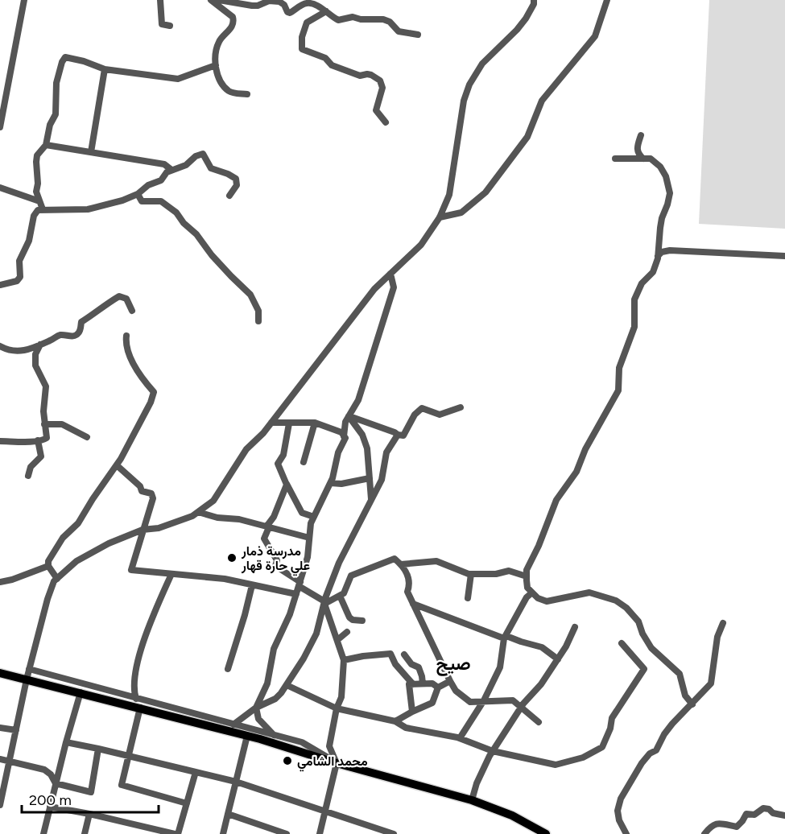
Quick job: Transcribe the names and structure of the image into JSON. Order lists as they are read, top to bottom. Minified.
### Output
{"districts":["صيح"],"places":["مدرسة ذمار علي حارة قهار","محمد الشامي"],"scale_bar":"200 m"}
